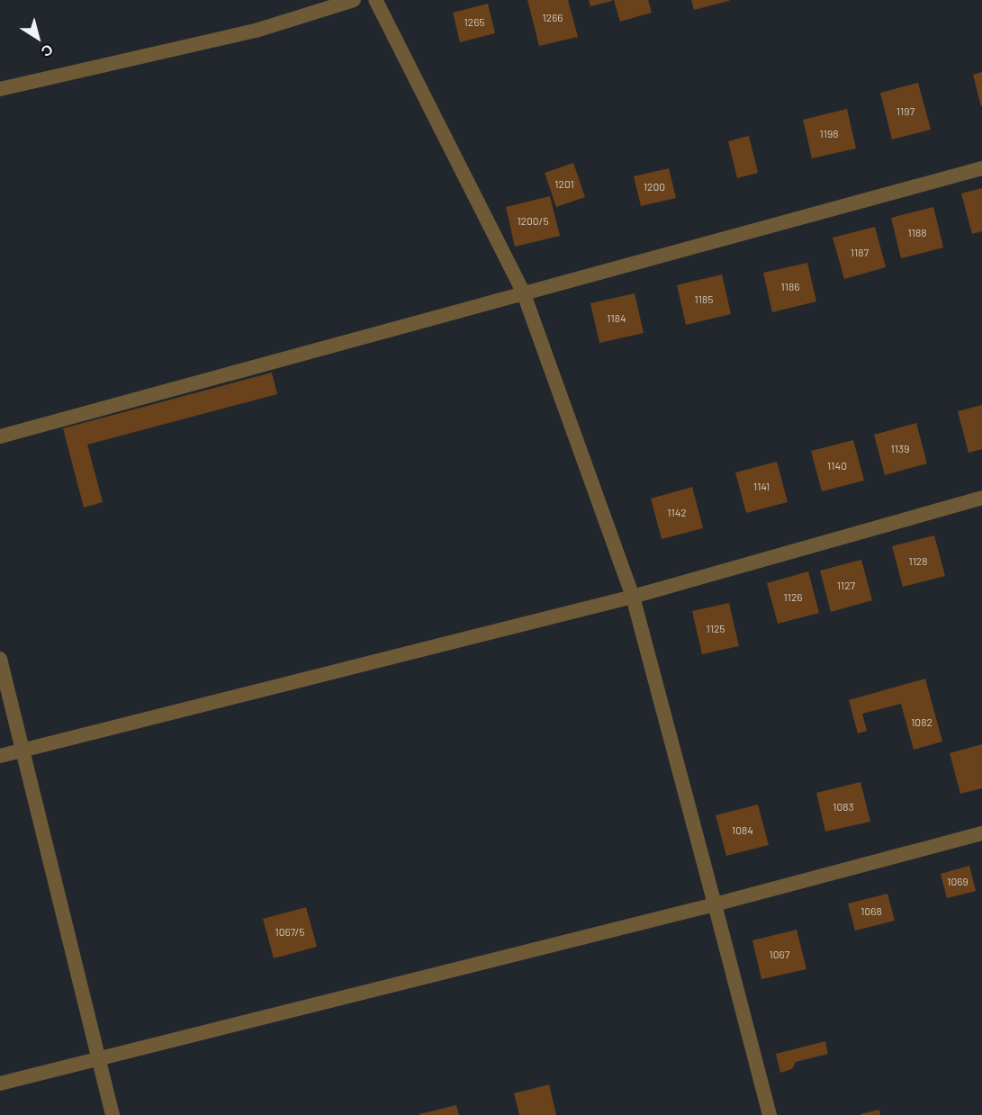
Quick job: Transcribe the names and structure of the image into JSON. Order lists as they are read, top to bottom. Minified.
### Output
{"house_numbers":["1266","1265","1197","1198","1201","1200","1200/5","1188","1187","1186","1185","1184","1139","1140","1141","1142","1128","1127","1126","1125","1082","1083","1084","1069","1068","1067/5","1067"],"north":"bottom right"}
